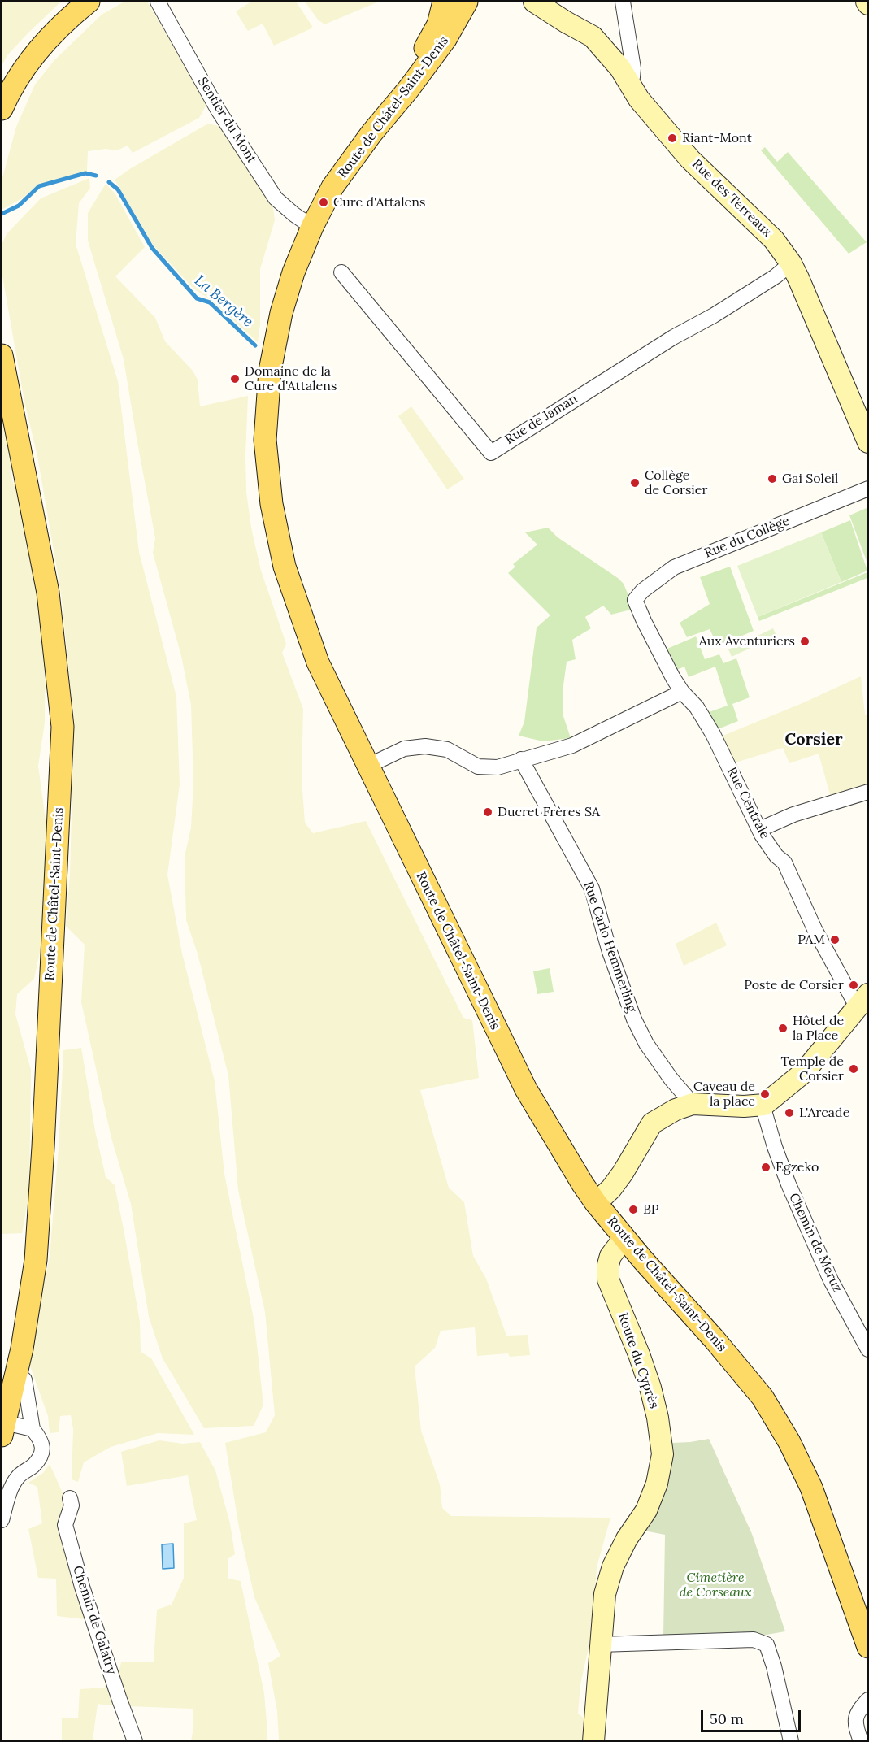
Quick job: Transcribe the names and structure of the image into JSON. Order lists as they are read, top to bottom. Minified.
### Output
{"streets":{"main road":["Route de Châtel-Saint-Denis"],"street":["Sentier du Mont","Rue des Terreaux","Rue de Jaman","Rue du Collège","Rue Centrale","Rue Carlo Hemmerling","Chemin de Meruz","Route du Cyprès","Chemin de Galatry"]},"crossings":[["Route de Châtel-Saint-Denis","Sentier du Mont"],["Route de Châtel-Saint-Denis","Route du Cyprès"],["Rue des Terreaux","Rue de Jaman"],["Rue du Collège","Rue Centrale"]],"districts":["Corsier"],"water":["La Bergère"],"parks":["Cimetière de Corseaux"],"places":["Riant-Mont","Cure d'Attalens","Domaine de la Cure d'Attalens","Gai Soleil","Collège de Corsier","Aux Aventuriers","Ducret Frères SA","PAM","Poste de Corsier","Hôtel de la Place","Temple de Corsier","Caveau de la place","L'Arcade","Egzeko","BP"],"scale_bar":"50 m"}
